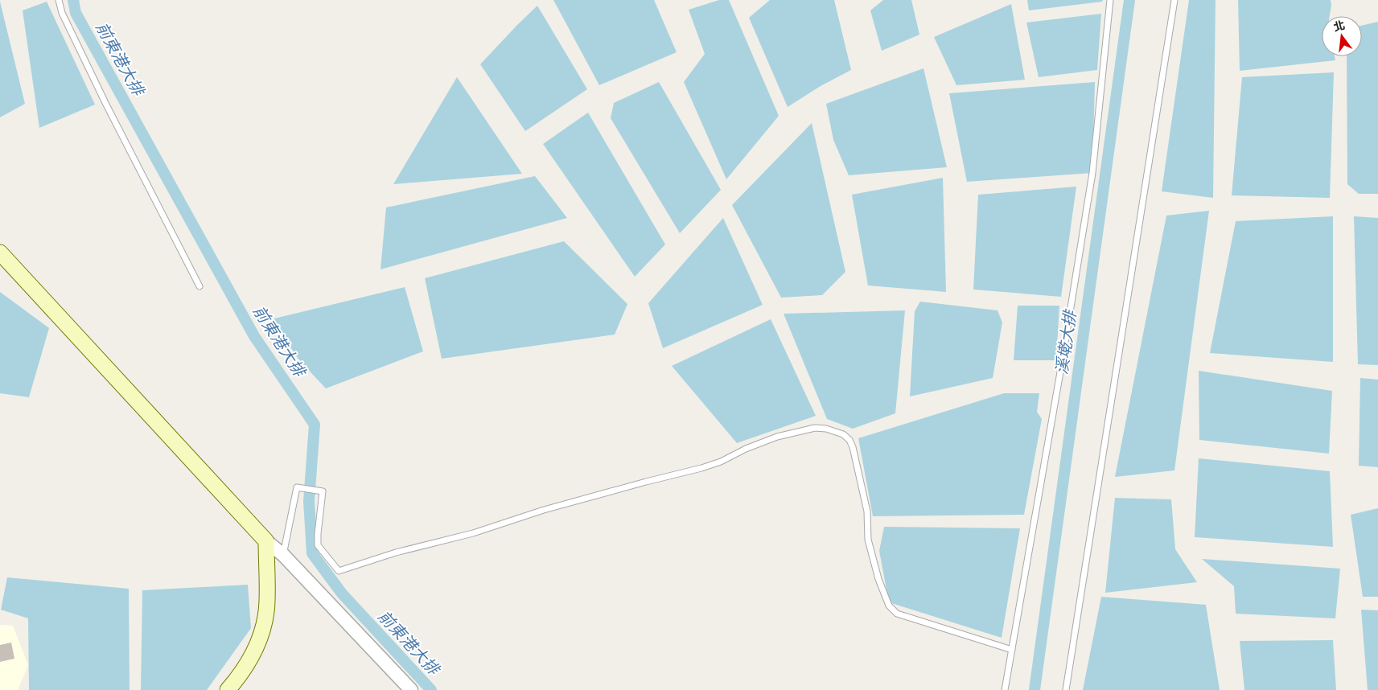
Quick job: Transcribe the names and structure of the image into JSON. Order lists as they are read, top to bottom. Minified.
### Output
{"water":["前東港大排","溪墘大排"],"north":"top"}
